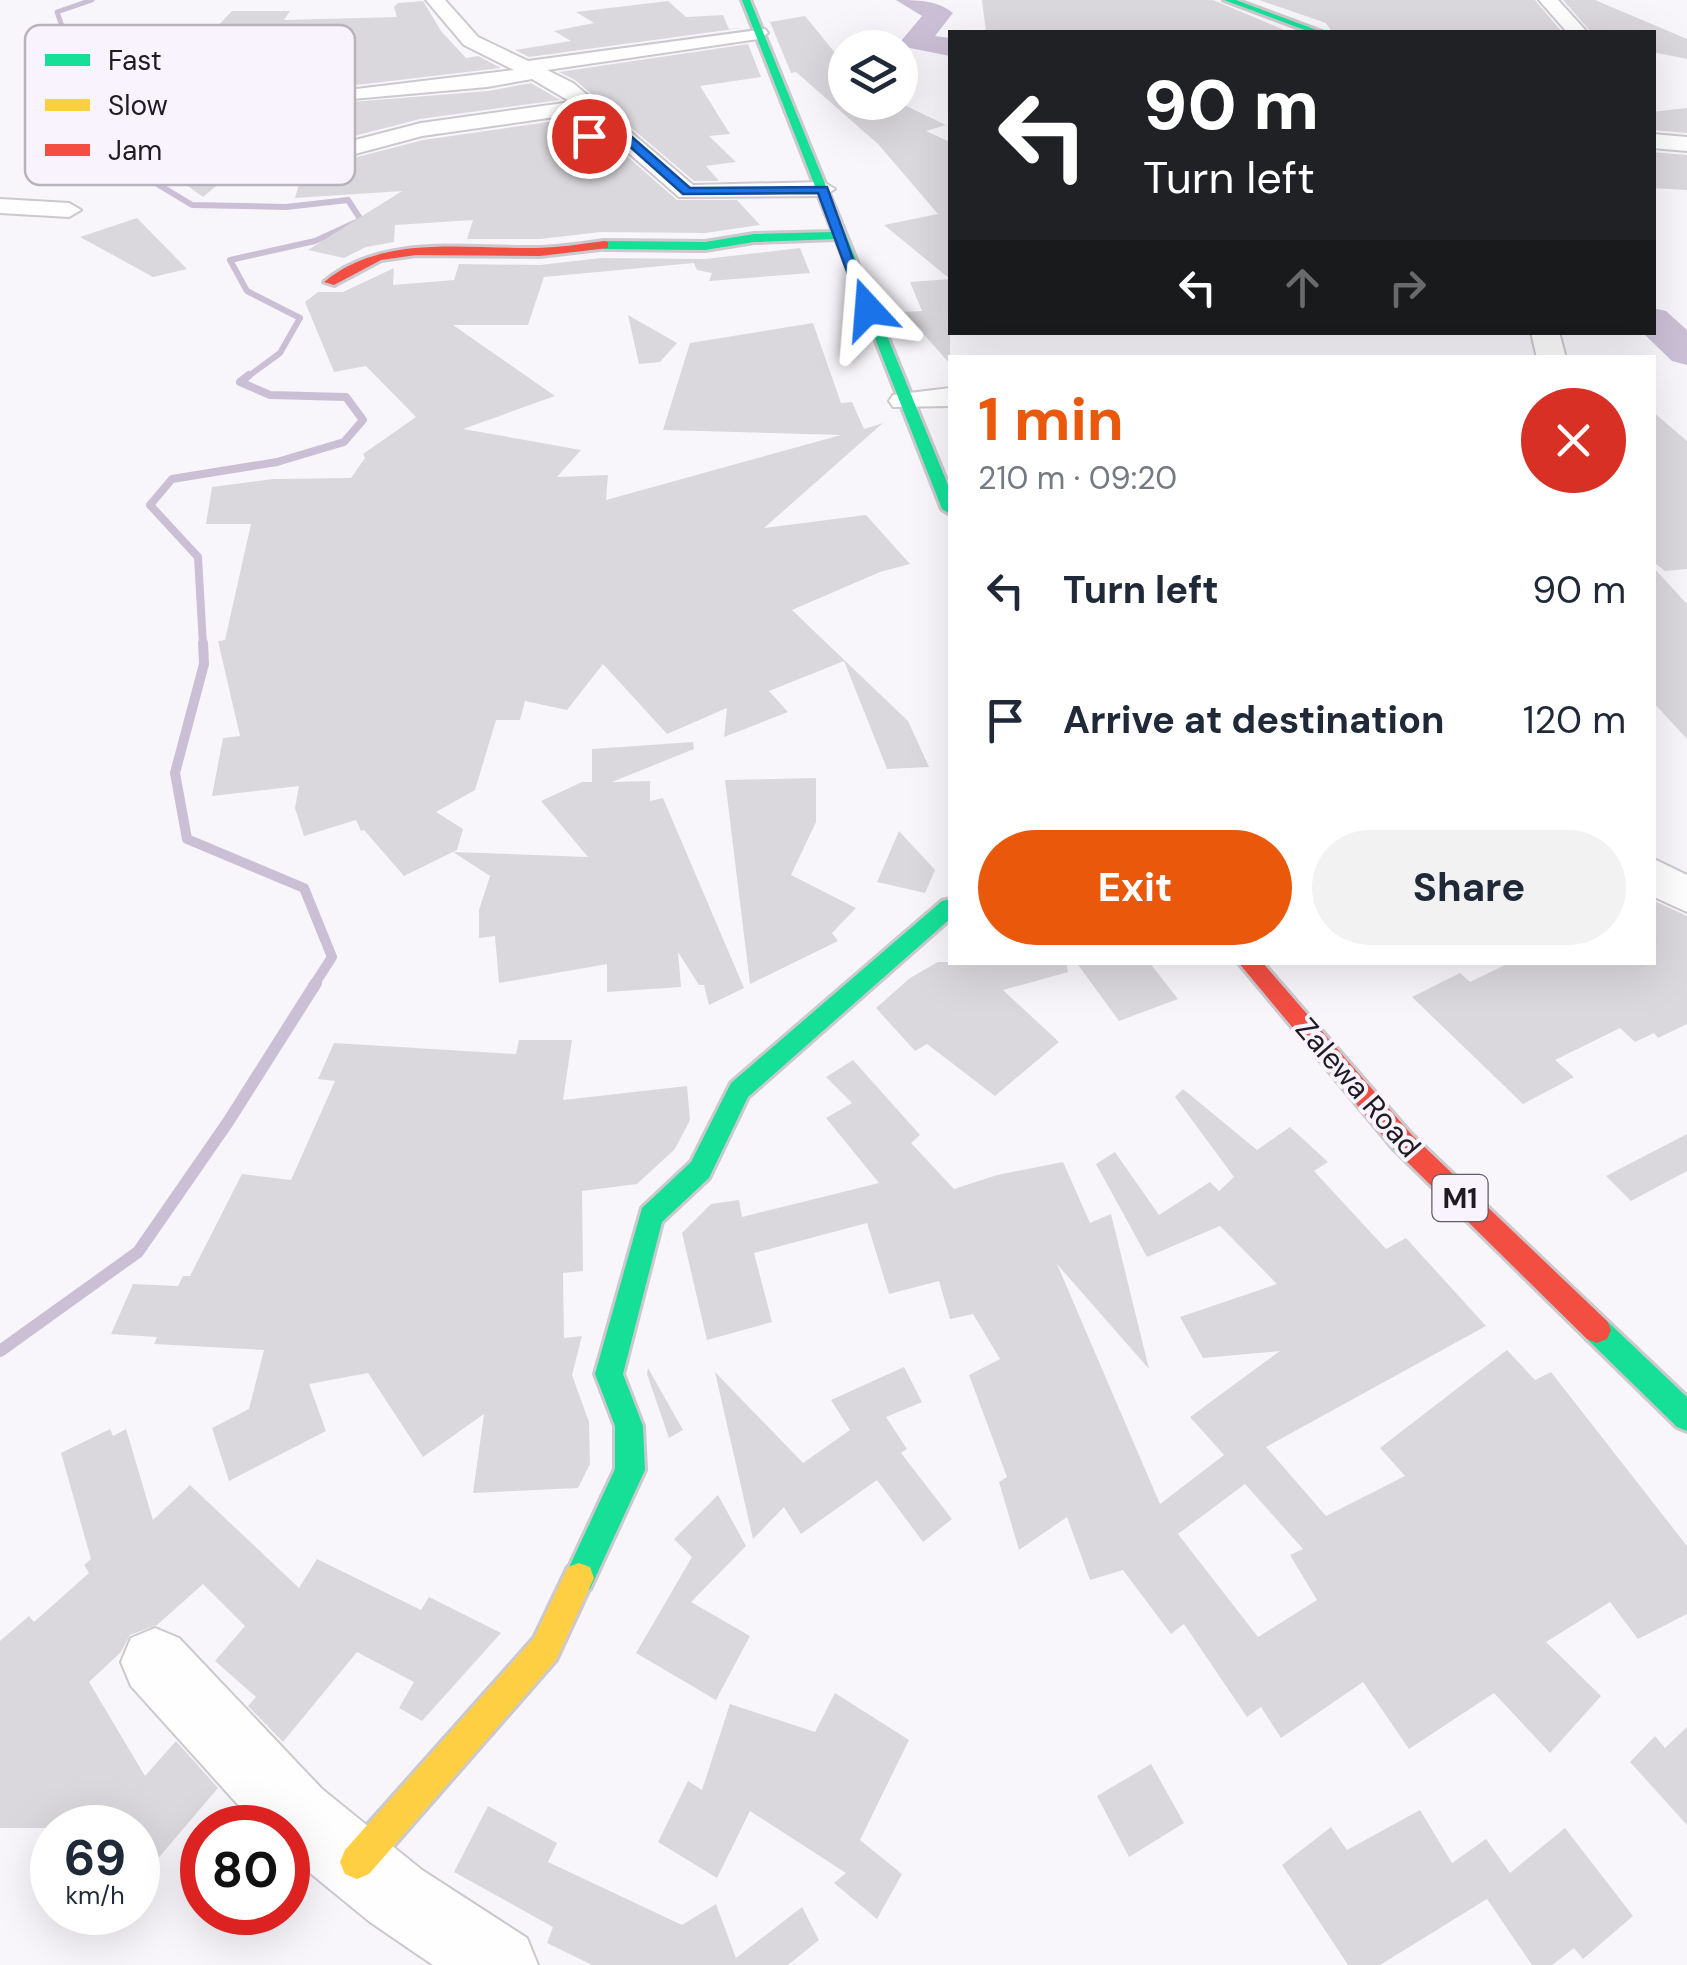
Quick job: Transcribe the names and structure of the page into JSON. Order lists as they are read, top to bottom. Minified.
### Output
{"streets":{"main road":["Zalewa Road","M1"]},"legend":["Fast","Slow","Jam"],"page":{"turn":["90 m","Turn left"],"heading":["1 min","210 m · 09:20"],"list":[{"name":"Turn left","value":"90 m"},{"name":"Arrive at destination","value":"120 m"}],"buttons":["Exit","Share"],"speed":"69 km/h","limit":"80"}}
